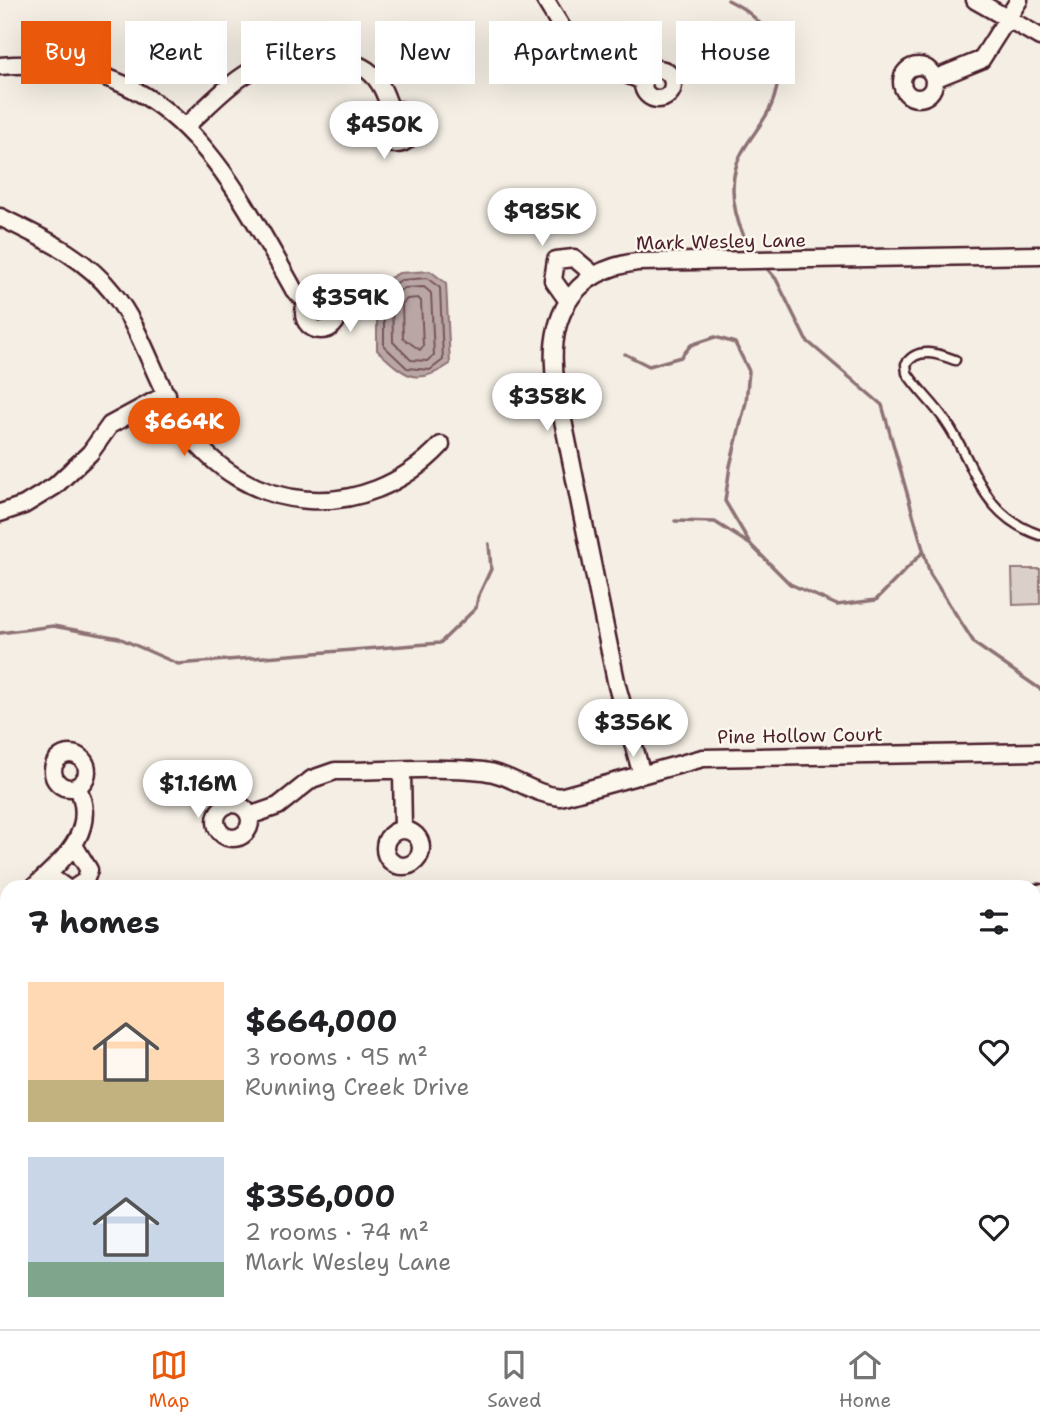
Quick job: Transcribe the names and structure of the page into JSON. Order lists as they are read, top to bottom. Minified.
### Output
{"streets":{"street":["Mark Wesley Lane","Pine Hollow Court"]},"page":{"chip":["Buy","Rent","Filters","New","Apartment","House"],"price":["$450K","$985K","$359K","$358K","$664K","$356K","$1.16M"],"heading":"7 homes","list":[{"name":"$664,000","note":"3 rooms · 95 m² · Running Creek Drive"},{"name":"$356,000","note":"2 rooms · 74 m² · Mark Wesley Lane"}],"tabs":["Map","Saved","Home"]}}
